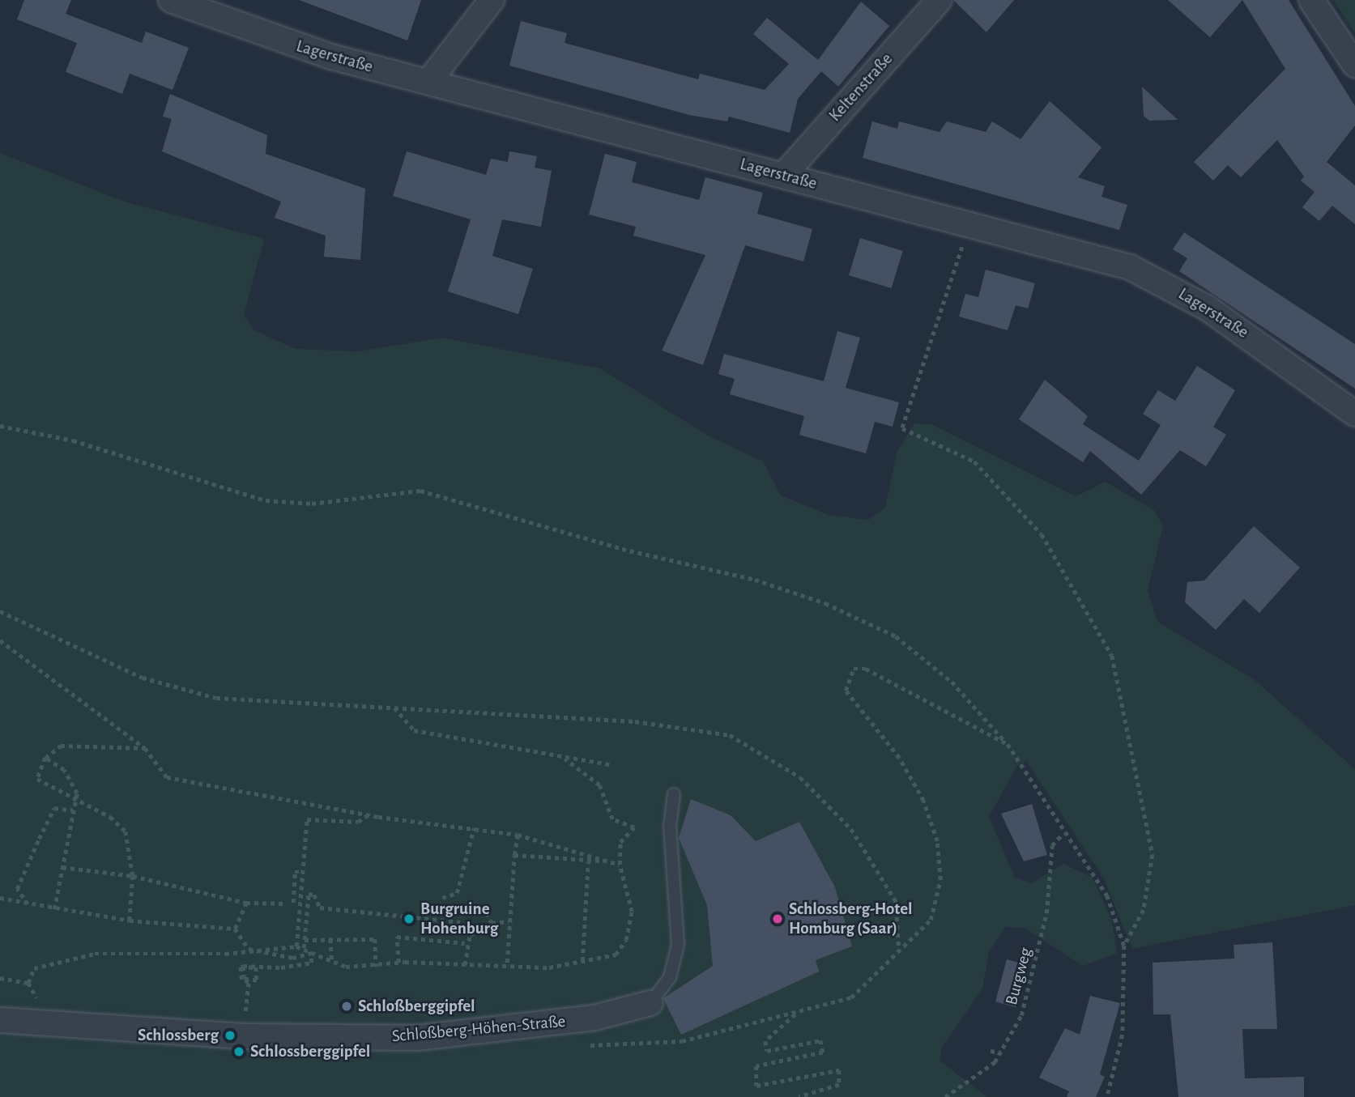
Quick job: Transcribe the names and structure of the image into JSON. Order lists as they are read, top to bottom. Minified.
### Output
{"streets":{"street":["Lagerstraße","Keltenstraße","Schloßberg-Höhen-Straße"],"path":["Burgweg"]},"crossings":[["Lagerstraße","Keltenstraße"]],"places":["Burgruine Hohenburg","Schlossberg-Hotel Homburg (Saar)","Schloßberggipfel","Schlossberg","Schlossberggipfel"]}
